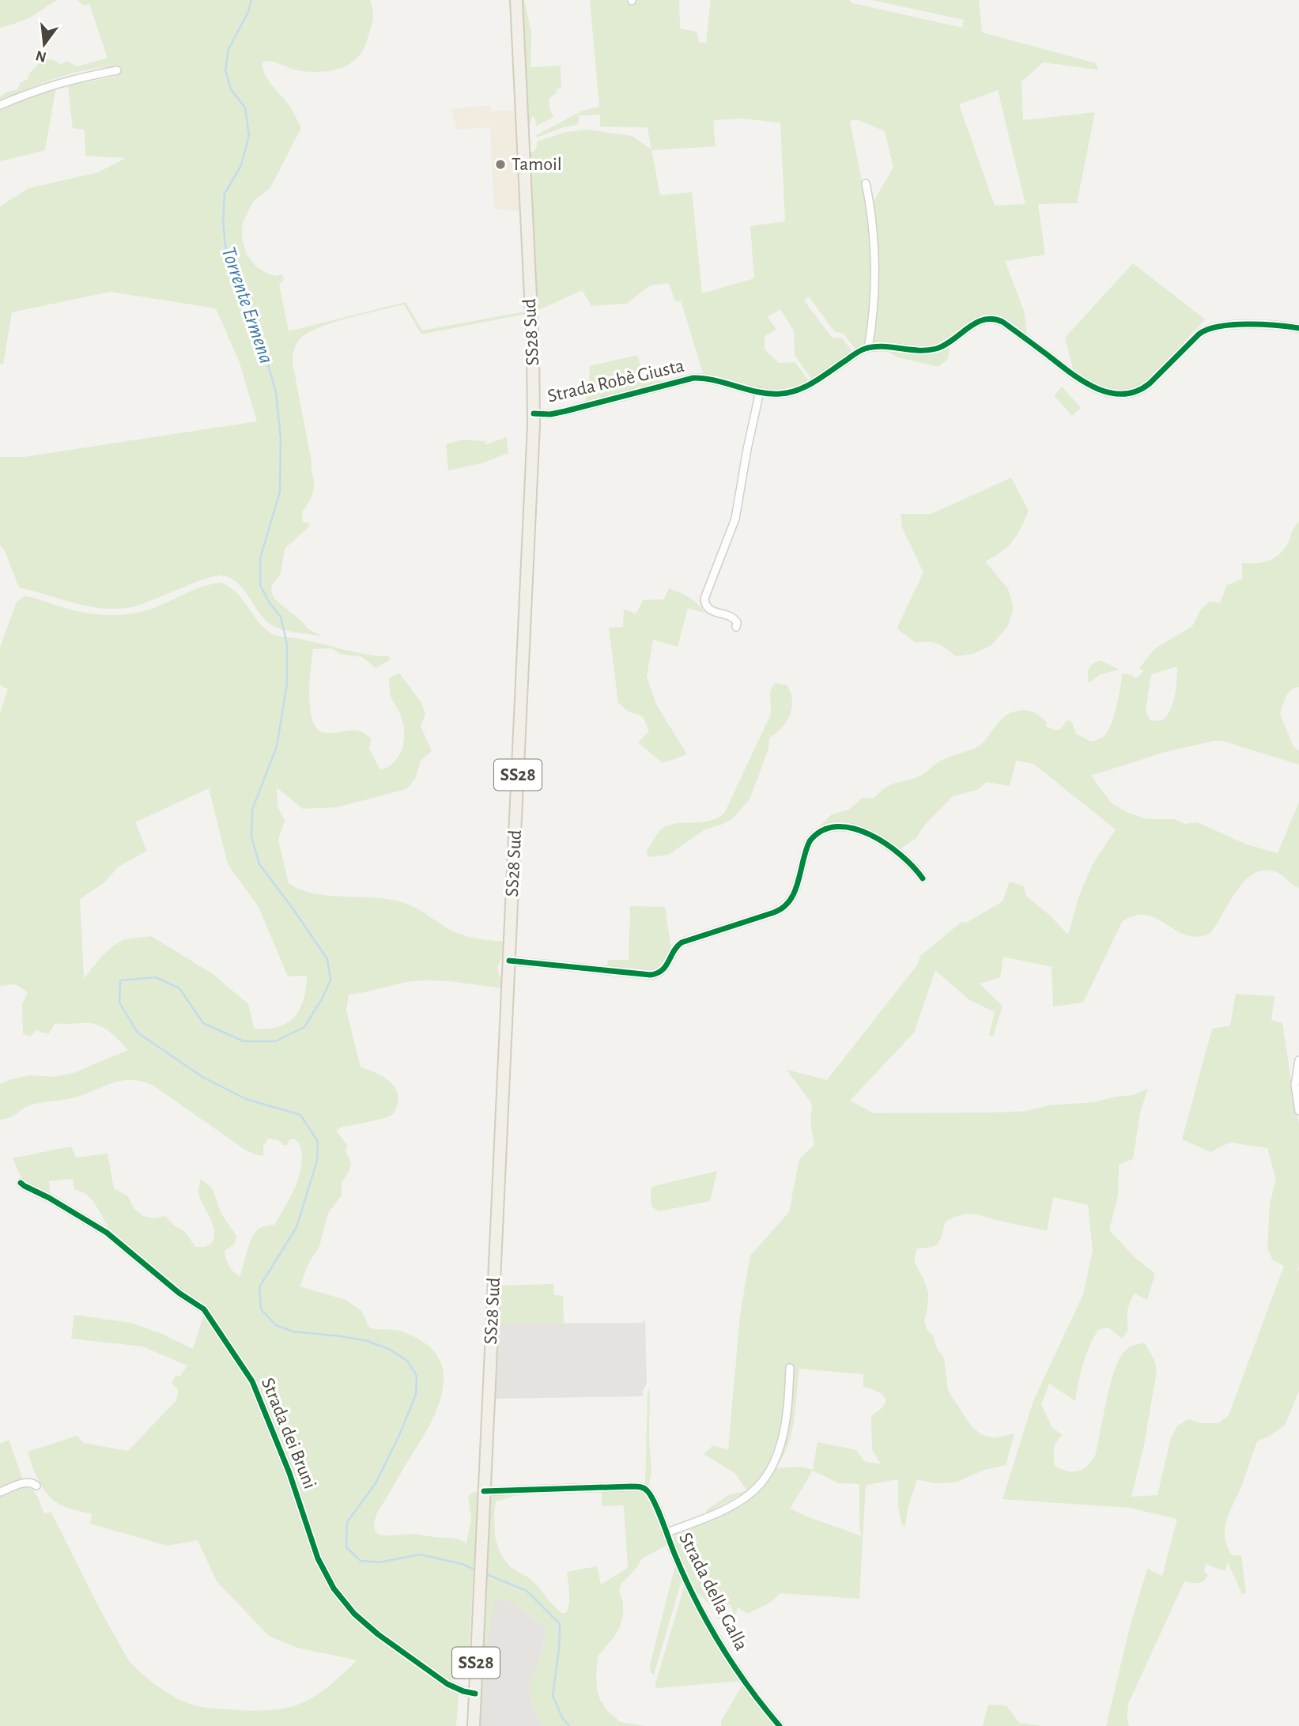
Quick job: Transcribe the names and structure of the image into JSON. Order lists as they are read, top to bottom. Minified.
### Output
{"streets":{"main road":["SS28 Sud","SS28"],"street":["Strada Robè Giusta","Strada dei Bruni","Strada della Galla"]},"crossings":[["SS28 Sud","Strada Robè Giusta"],["SS28 Sud","Strada dei Bruni"],["SS28 Sud","Strada della Galla"]],"water":["Torrente Ermena"],"places":["Tamoil"],"north":"bottom"}
